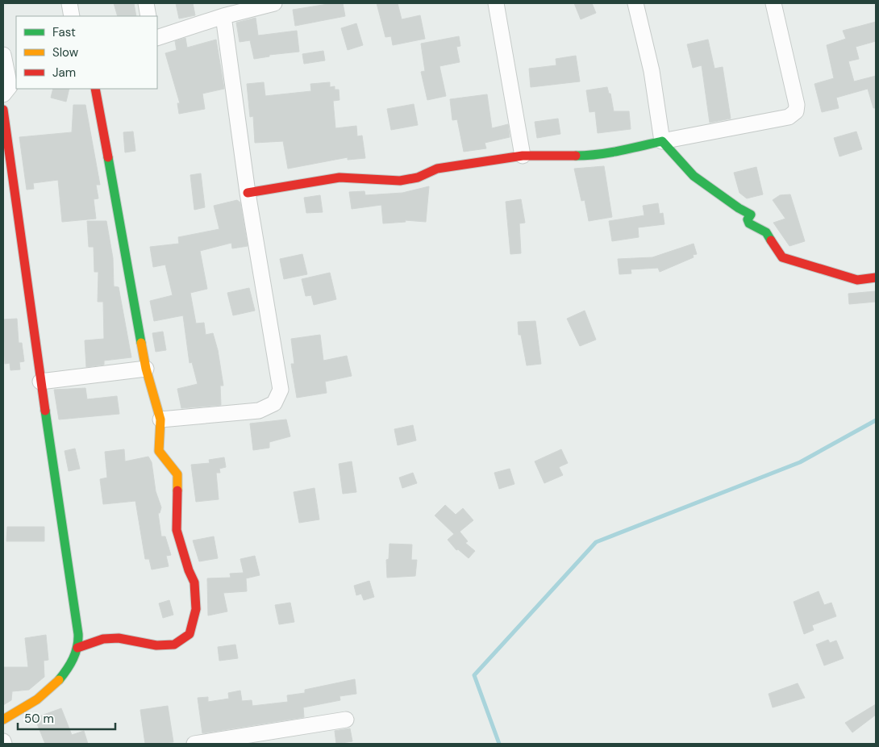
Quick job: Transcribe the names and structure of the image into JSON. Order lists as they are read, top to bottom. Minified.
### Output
{"legend":["Fast","Slow","Jam"],"scale_bar":"50 m"}
